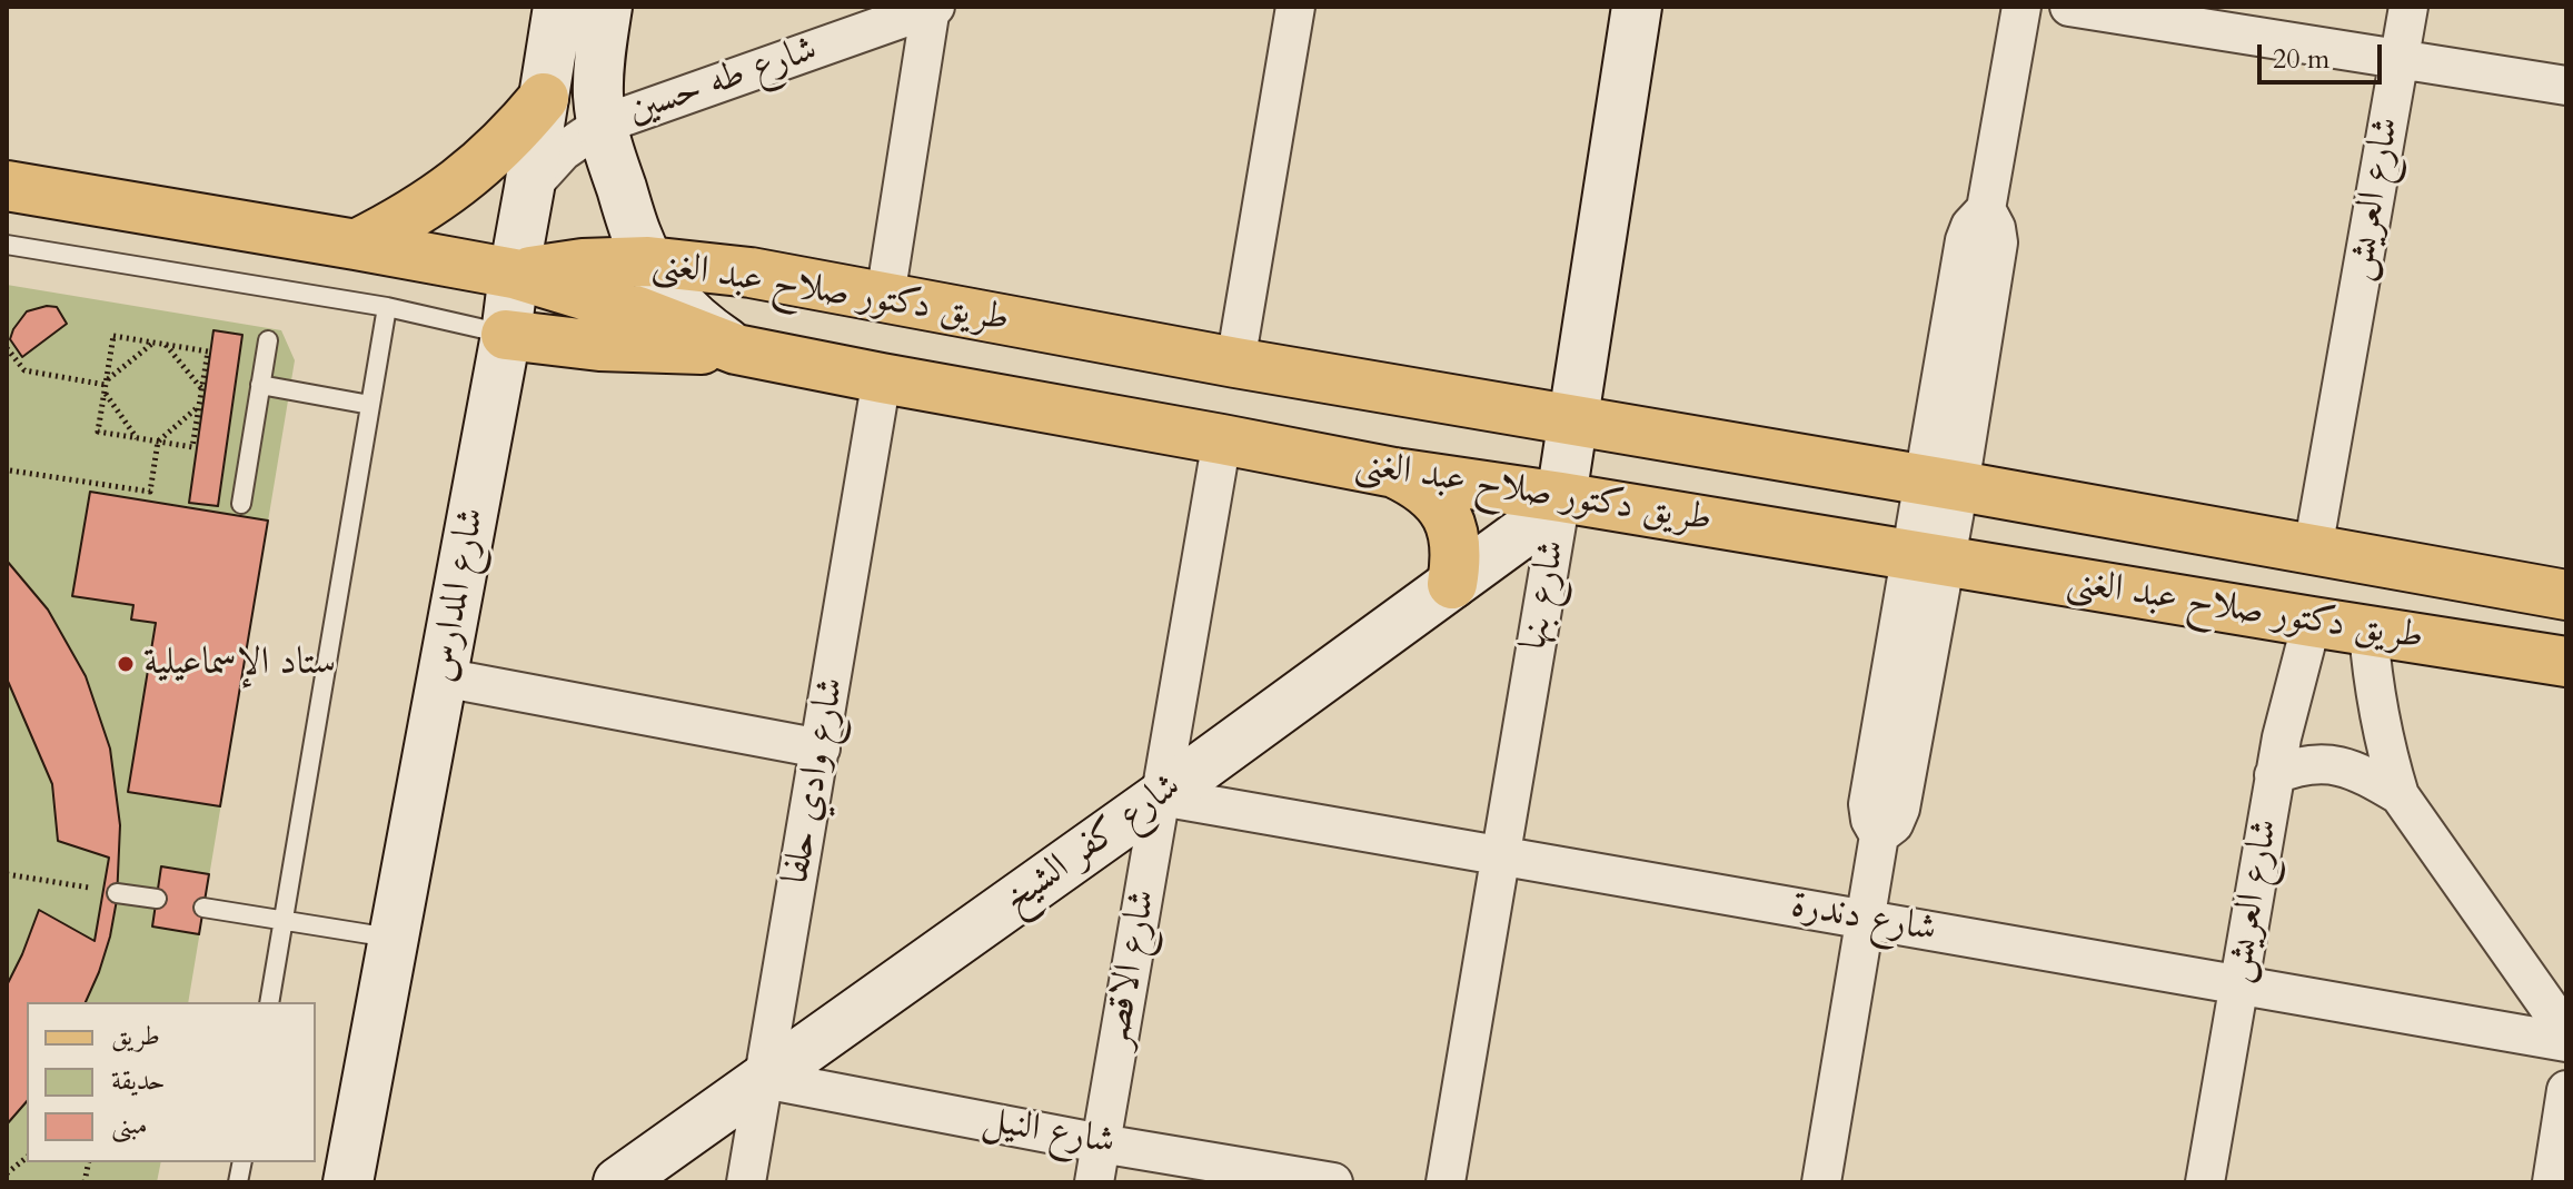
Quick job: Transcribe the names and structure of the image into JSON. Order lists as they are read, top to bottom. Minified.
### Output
{"streets":{"main road":["طريق دكتور صلاح عبد الغنى","شارع المدارس","شارع بنها","شارع كفر الشيخ"],"street":["شارع طه حسين","شارع العريش","شارع وادي حلفا","شارع دندرة","شارع الاقصر","شارع النيل"]},"crossings":[["شارع طه حسين","شارع المدارس"],["شارع العريش","طريق دكتور صلاح عبد الغنى"],["شارع العريش","شارع دندرة"],["طريق دكتور صلاح عبد الغنى","شارع المدارس"],["طريق دكتور صلاح عبد الغنى","شارع بنها"],["طريق دكتور صلاح عبد الغنى","شارع وادي حلفا"],["طريق دكتور صلاح عبد الغنى","شارع كفر الشيخ"],["طريق دكتور صلاح عبد الغنى","شارع الاقصر"],["شارع بنها","شارع كفر الشيخ"],["شارع بنها","شارع دندرة"],["شارع وادي حلفا","شارع كفر الشيخ"],["شارع وادي حلفا","شارع النيل"],["شارع كفر الشيخ","شارع دندرة"],["شارع كفر الشيخ","شارع الاقصر"],["شارع كفر الشيخ","شارع النيل"],["شارع دندرة","شارع الاقصر"],["شارع الاقصر","شارع النيل"]],"places":["ستاد الإسماعيلية"],"legend":["طريق","حديقة","مبنى"],"scale_bar":"20 m"}
